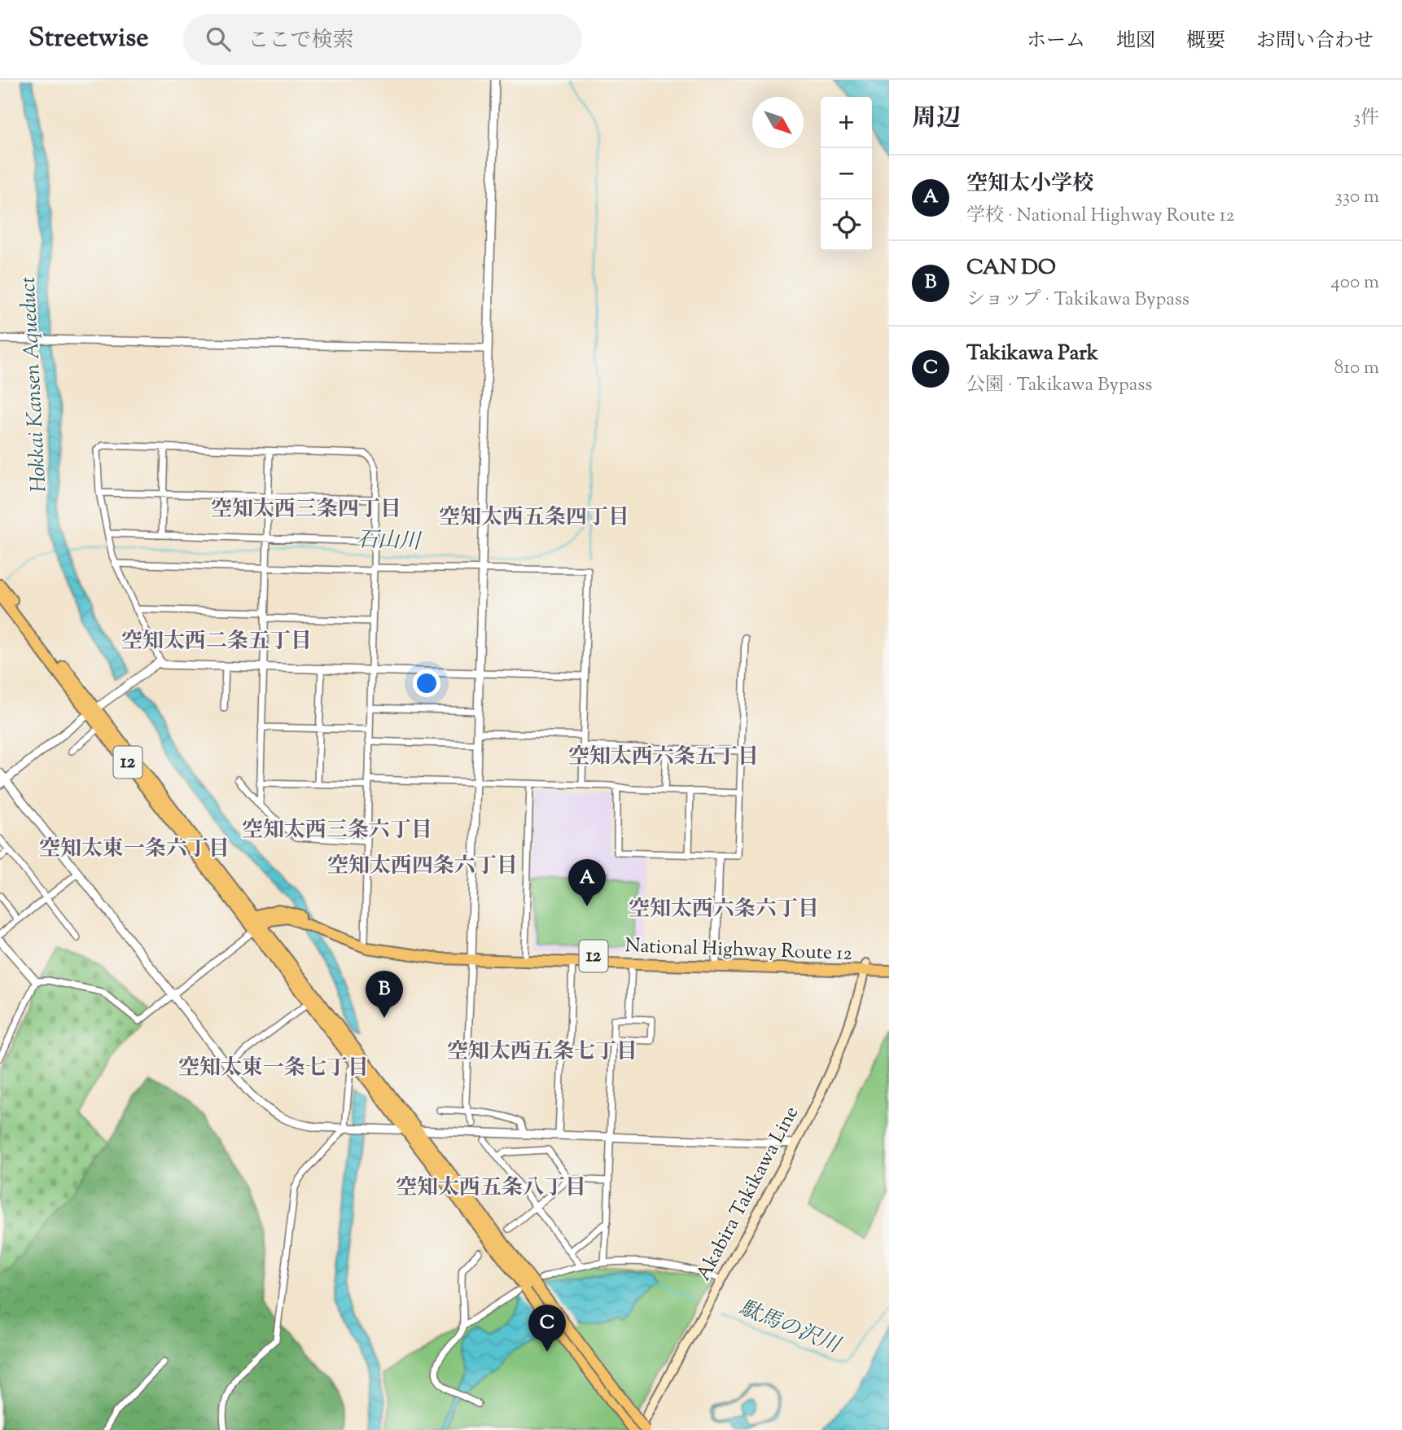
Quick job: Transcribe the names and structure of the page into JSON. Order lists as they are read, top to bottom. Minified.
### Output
{"streets":{"highway":["12","National Highway Route 12"],"main road":["Akabira Takikawa Line"]},"crossings":[["12","National Highway Route 12"],["National Highway Route 12","Akabira Takikawa Line"]],"districts":["空知太西三条四丁目","空知太西五条四丁目","空知太西二条五丁目","空知太西六条五丁目","空知太西三条六丁目","空知太東一条六丁目","空知太西四条六丁目","空知太西六条六丁目","空知太西五条七丁目","空知太東一条七丁目","空知太西五条八丁目"],"water":["Hokkai Kansen Aqueduct","石山川","駄馬の沢川"],"north":"bottom right","page":{"header":"Streetwise","search":"ここで検索","nav":["ホーム","地図","概要","お問い合わせ"],"heading":["周辺","3件"],"map_buttons":["+","−"],"list":[{"mark":"A","name":"空知太小学校","note":"学校 · National Highway Route 12","value":"330 m"},{"mark":"B","name":"CAN DO","note":"ショップ · Takikawa Bypass","value":"400 m"},{"mark":"C","name":"Takikawa Park","note":"公園 · Takikawa Bypass","value":"810 m"}],"pins":["A","B","C"]}}
